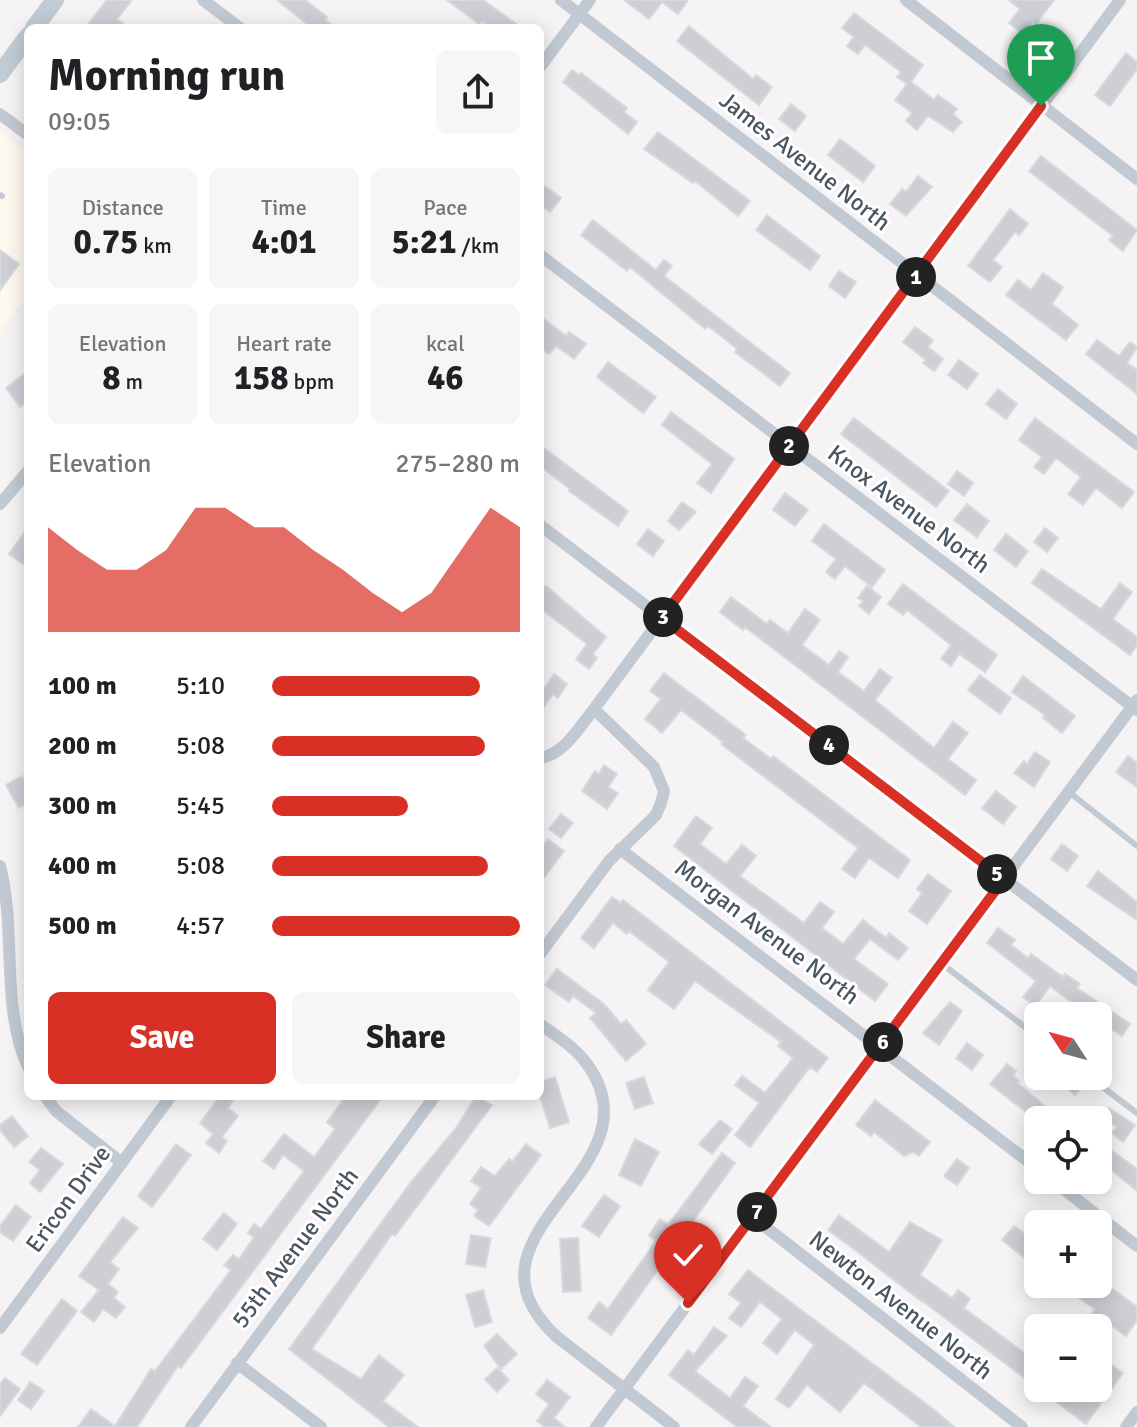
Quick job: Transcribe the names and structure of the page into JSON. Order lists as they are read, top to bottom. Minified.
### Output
{"streets":{"street":["James Avenue North","Knox Avenue North","Morgan Avenue North","Ericon Drive","55th Avenue North","Newton Avenue North"]},"north":"top left","page":{"heading":["Morning run","09:05"],"stats":[["Distance","0.75 km"],["Time","4:01"],["Pace","5:21 /km"],["Elevation","8 m"],["Heart rate","158 bpm"],["kcal","46"]],"pins":["1","2","3","4","5","6","7"],"chart":["Elevation","275–280 m"],"list":[{"name":"100 m","note":"5:10"},{"name":"200 m","note":"5:08"},{"name":"300 m","note":"5:45"},{"name":"400 m","note":"5:08"},{"name":"500 m","note":"4:57"}],"buttons":["Save","Share"],"map_buttons":["+","−"]}}
